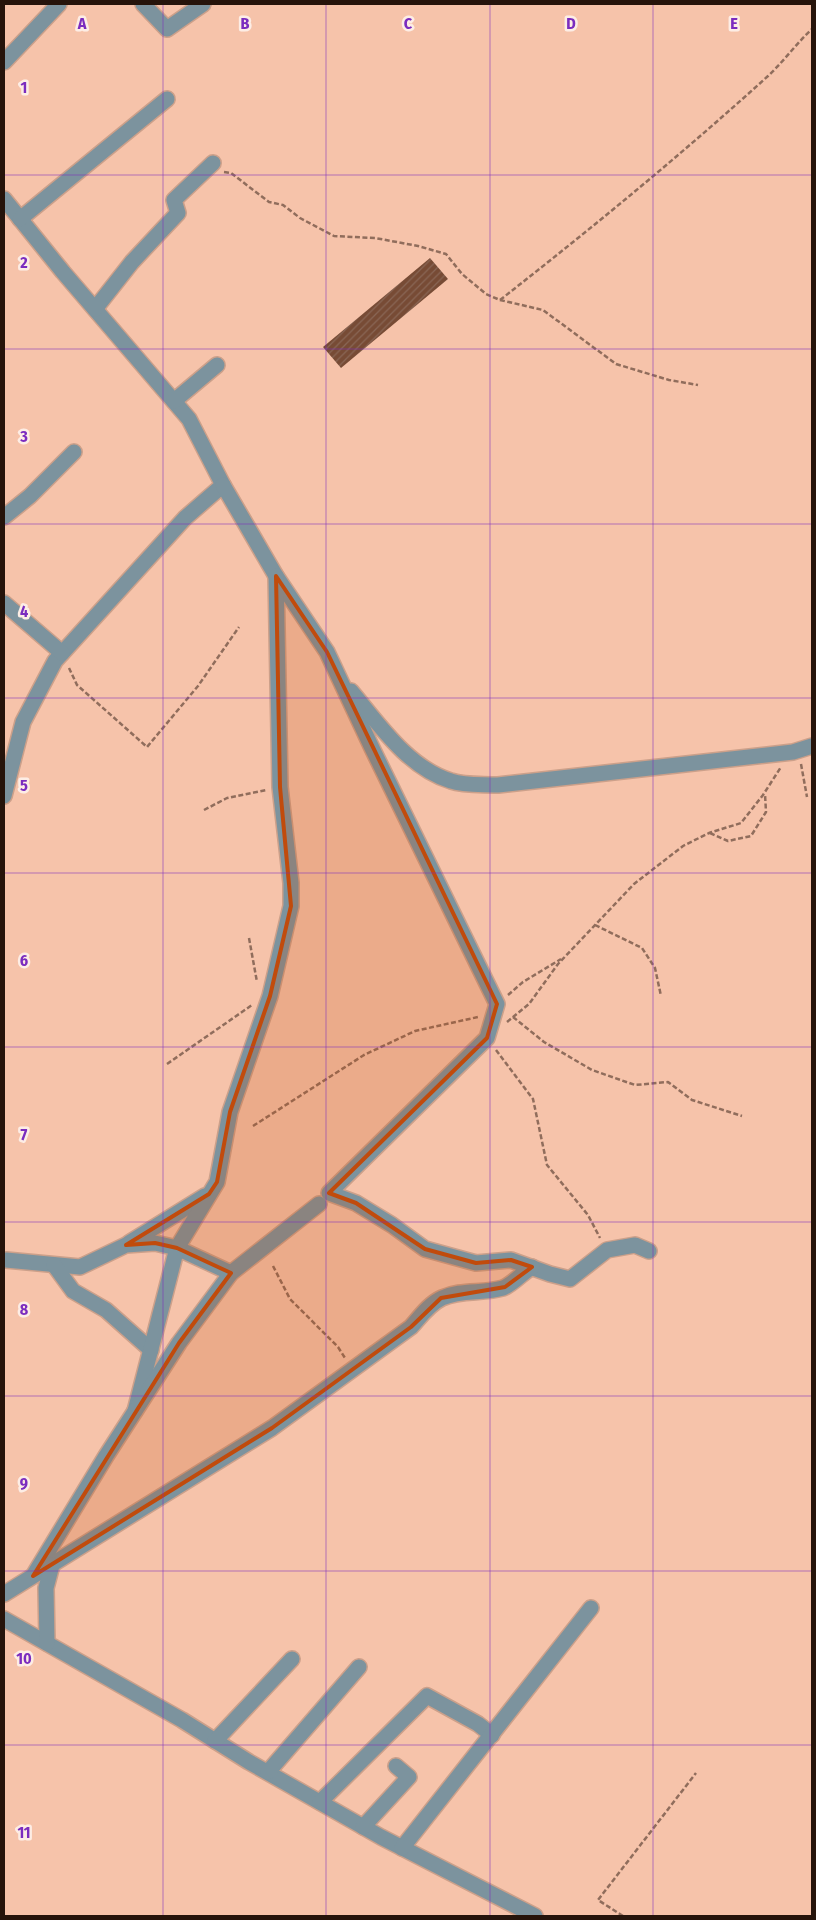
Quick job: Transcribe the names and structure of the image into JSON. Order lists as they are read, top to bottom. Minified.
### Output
{"grid":{"columns":["A","B","C","D","E"],"rows":["1","2","3","4","5","6","7","8","9","10","11"]}}
